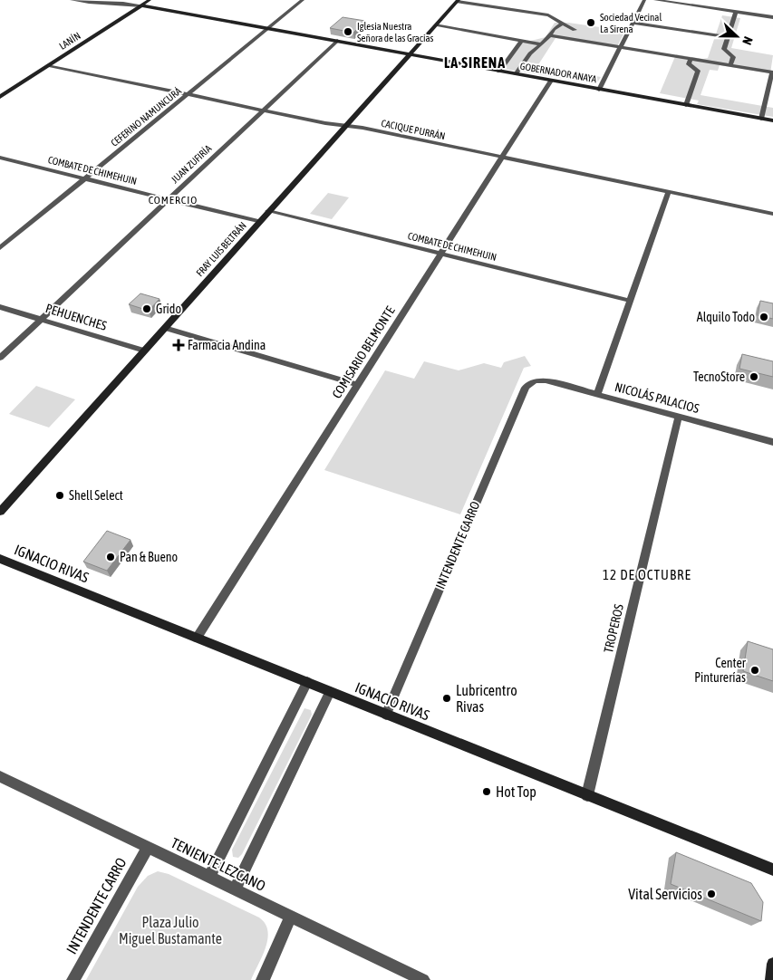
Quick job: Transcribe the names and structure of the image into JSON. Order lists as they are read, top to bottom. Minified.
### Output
{"streets":{"main road":["LANÍN","GOBERNADOR ANAYA","FRAY LUIS BELTRÁN","IGNACIO RIVAS"],"street":["CEFERINO NAMUNCURÁ","CACIQUE PURRÁN","JUAN ZUFIRÍA","COMBATE DE CHIMEHUIN","PEHUENCHES","COMISARIO BELMONTE","NICOLÁS PALACIOS","INTENDENTE CARRO","TROPEROS","TENIENTE LEZCANO"]},"crossings":[["LANÍN","GOBERNADOR ANAYA"],["LANÍN","CACIQUE PURRÁN"],["GOBERNADOR ANAYA","CEFERINO NAMUNCURÁ"],["GOBERNADOR ANAYA","JUAN ZUFIRÍA"],["GOBERNADOR ANAYA","FRAY LUIS BELTRÁN"],["GOBERNADOR ANAYA","COMISARIO BELMONTE"],["CEFERINO NAMUNCURÁ","CACIQUE PURRÁN"],["CEFERINO NAMUNCURÁ","COMBATE DE CHIMEHUIN"],["CACIQUE PURRÁN","JUAN ZUFIRÍA"],["CACIQUE PURRÁN","FRAY LUIS BELTRÁN"],["CACIQUE PURRÁN","COMISARIO BELMONTE"],["JUAN ZUFIRÍA","COMBATE DE CHIMEHUIN"],["JUAN ZUFIRÍA","PEHUENCHES"],["COMBATE DE CHIMEHUIN","FRAY LUIS BELTRÁN"],["COMBATE DE CHIMEHUIN","COMISARIO BELMONTE"],["FRAY LUIS BELTRÁN","PEHUENCHES"],["COMISARIO BELMONTE","IGNACIO RIVAS"],["NICOLÁS PALACIOS","INTENDENTE CARRO"],["NICOLÁS PALACIOS","TROPEROS"],["INTENDENTE CARRO","IGNACIO RIVAS"],["INTENDENTE CARRO","TENIENTE LEZCANO"],["IGNACIO RIVAS","TROPEROS"]],"districts":["LA SIRENA","COMERCIO","12 DE OCTUBRE"],"parks":["Plaza Julio Miguel Bustamante"],"places":{"other":["Sociedad Vecinal La Sirena","Iglesia Nuestra Señora de las Gracias","Grido","Alquilo Todo","TecnoStore","Shell Select","Pan & Bueno","Center Pinturerías","Lubricentro Rivas","Hot Top","Vital Servicios"],"health":["Farmacia Andina"]},"north":"right"}
